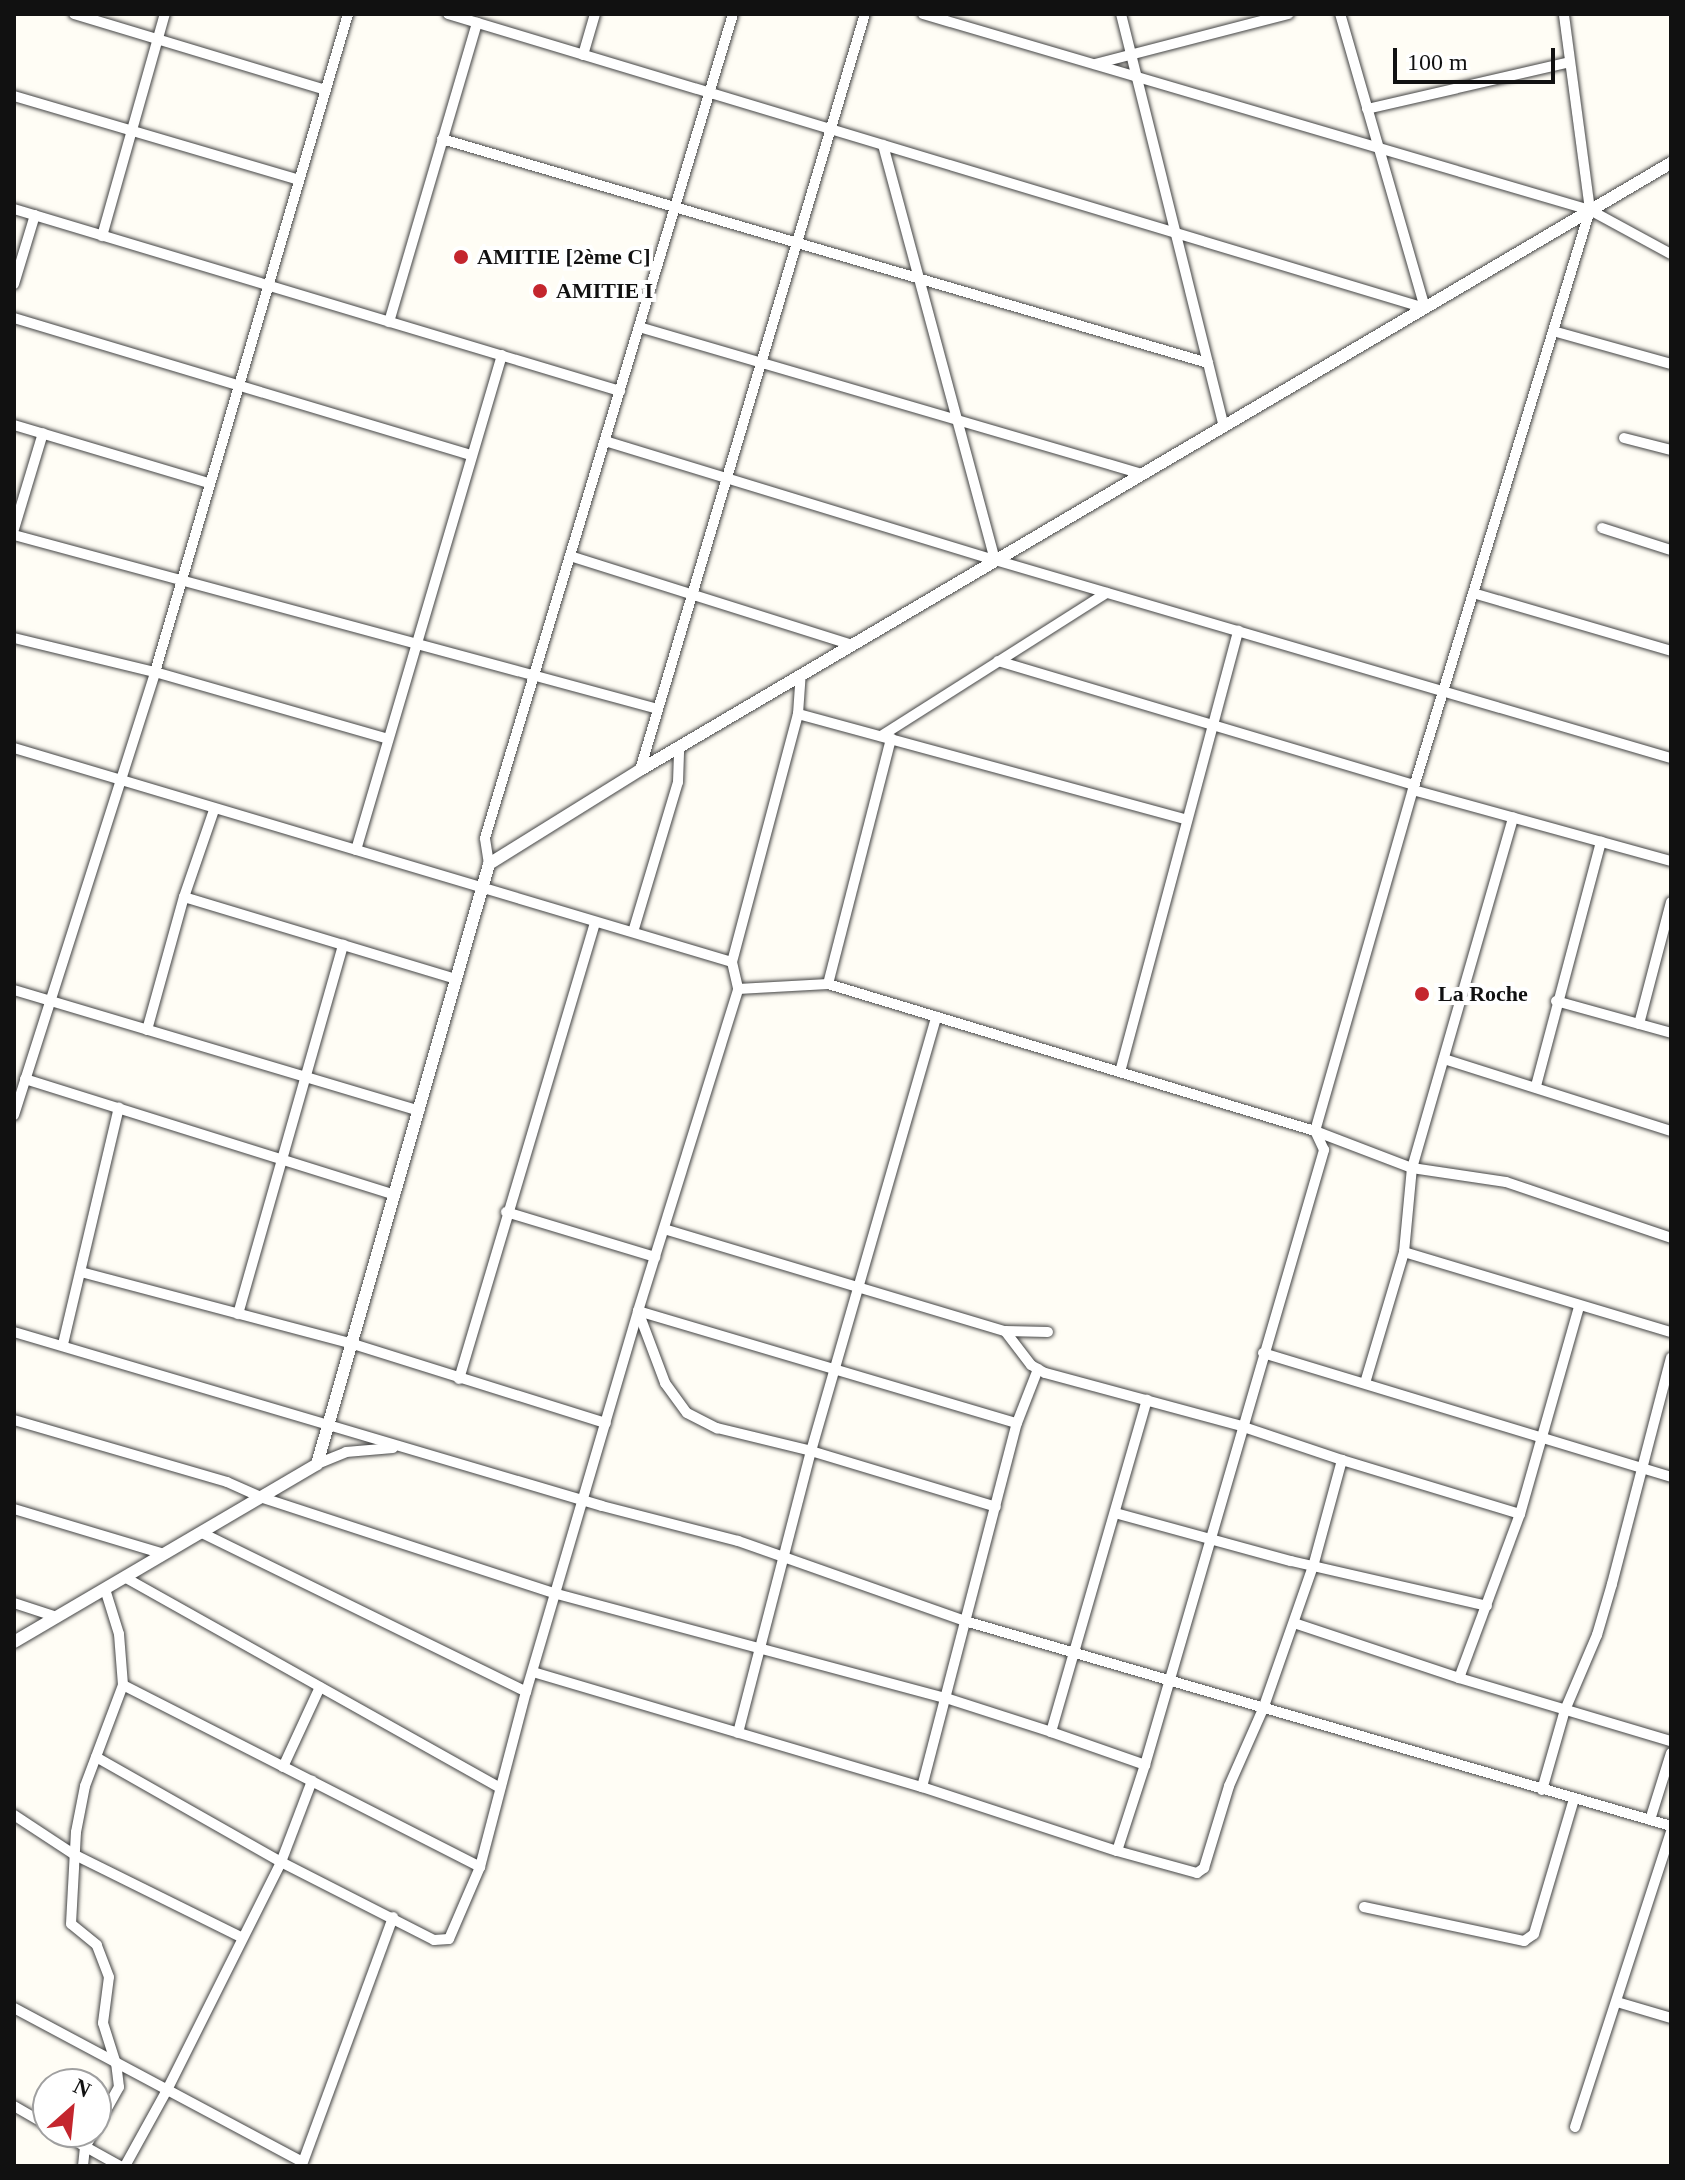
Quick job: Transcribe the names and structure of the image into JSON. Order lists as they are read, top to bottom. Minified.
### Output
{"places":["AMITIE [2ème C]","AMITIE I","La Roche"],"scale_bar":"100 m","north":"top right"}
